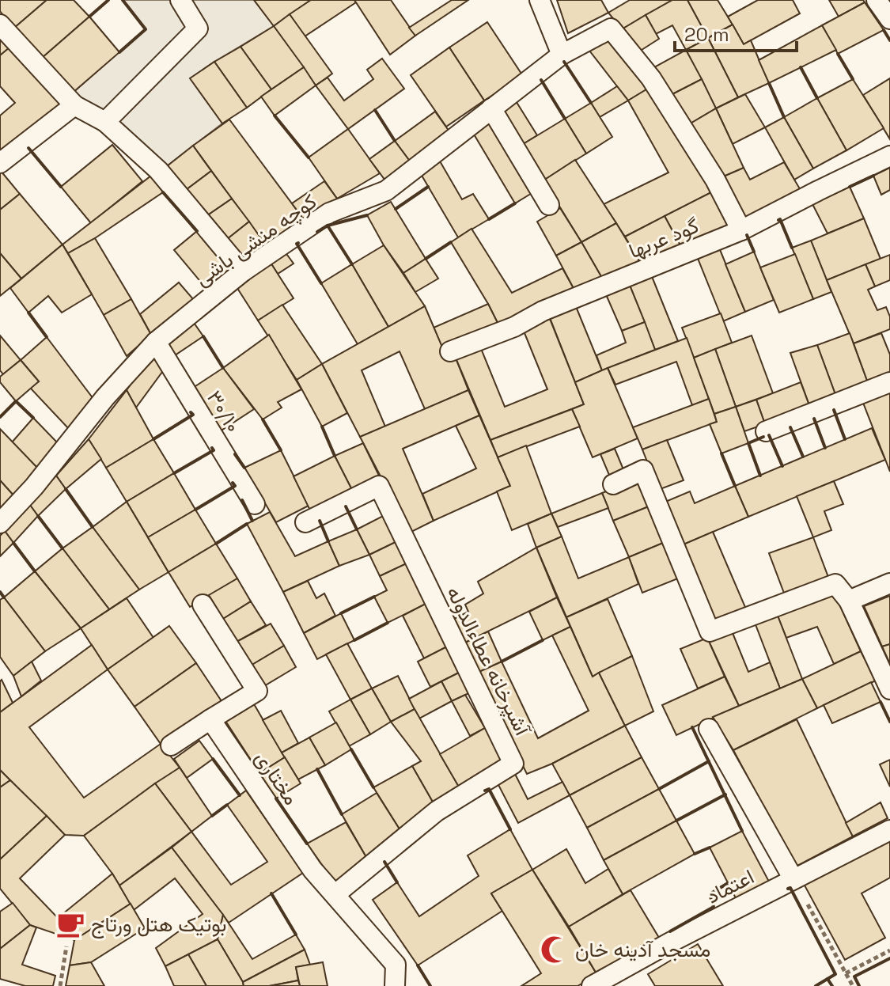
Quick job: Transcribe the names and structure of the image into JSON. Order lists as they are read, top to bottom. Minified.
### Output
{"streets":{"lane":["گود عربها","کوچه منشی باشی","۳۰/۱۰","آشپرخانه عطاءالدوله","مختاری","اعتماد"]},"crossings":[["گود عربها","کوچه منشی باشی"],["کوچه منشی باشی","۳۰/۱۰"],["آشپرخانه عطاءالدوله","مختاری"]],"places":{"cafe":["بوتیک هتل ورتاج"],"mosque":["مسجد آدینه خان"]},"scale_bar":"20 m"}
